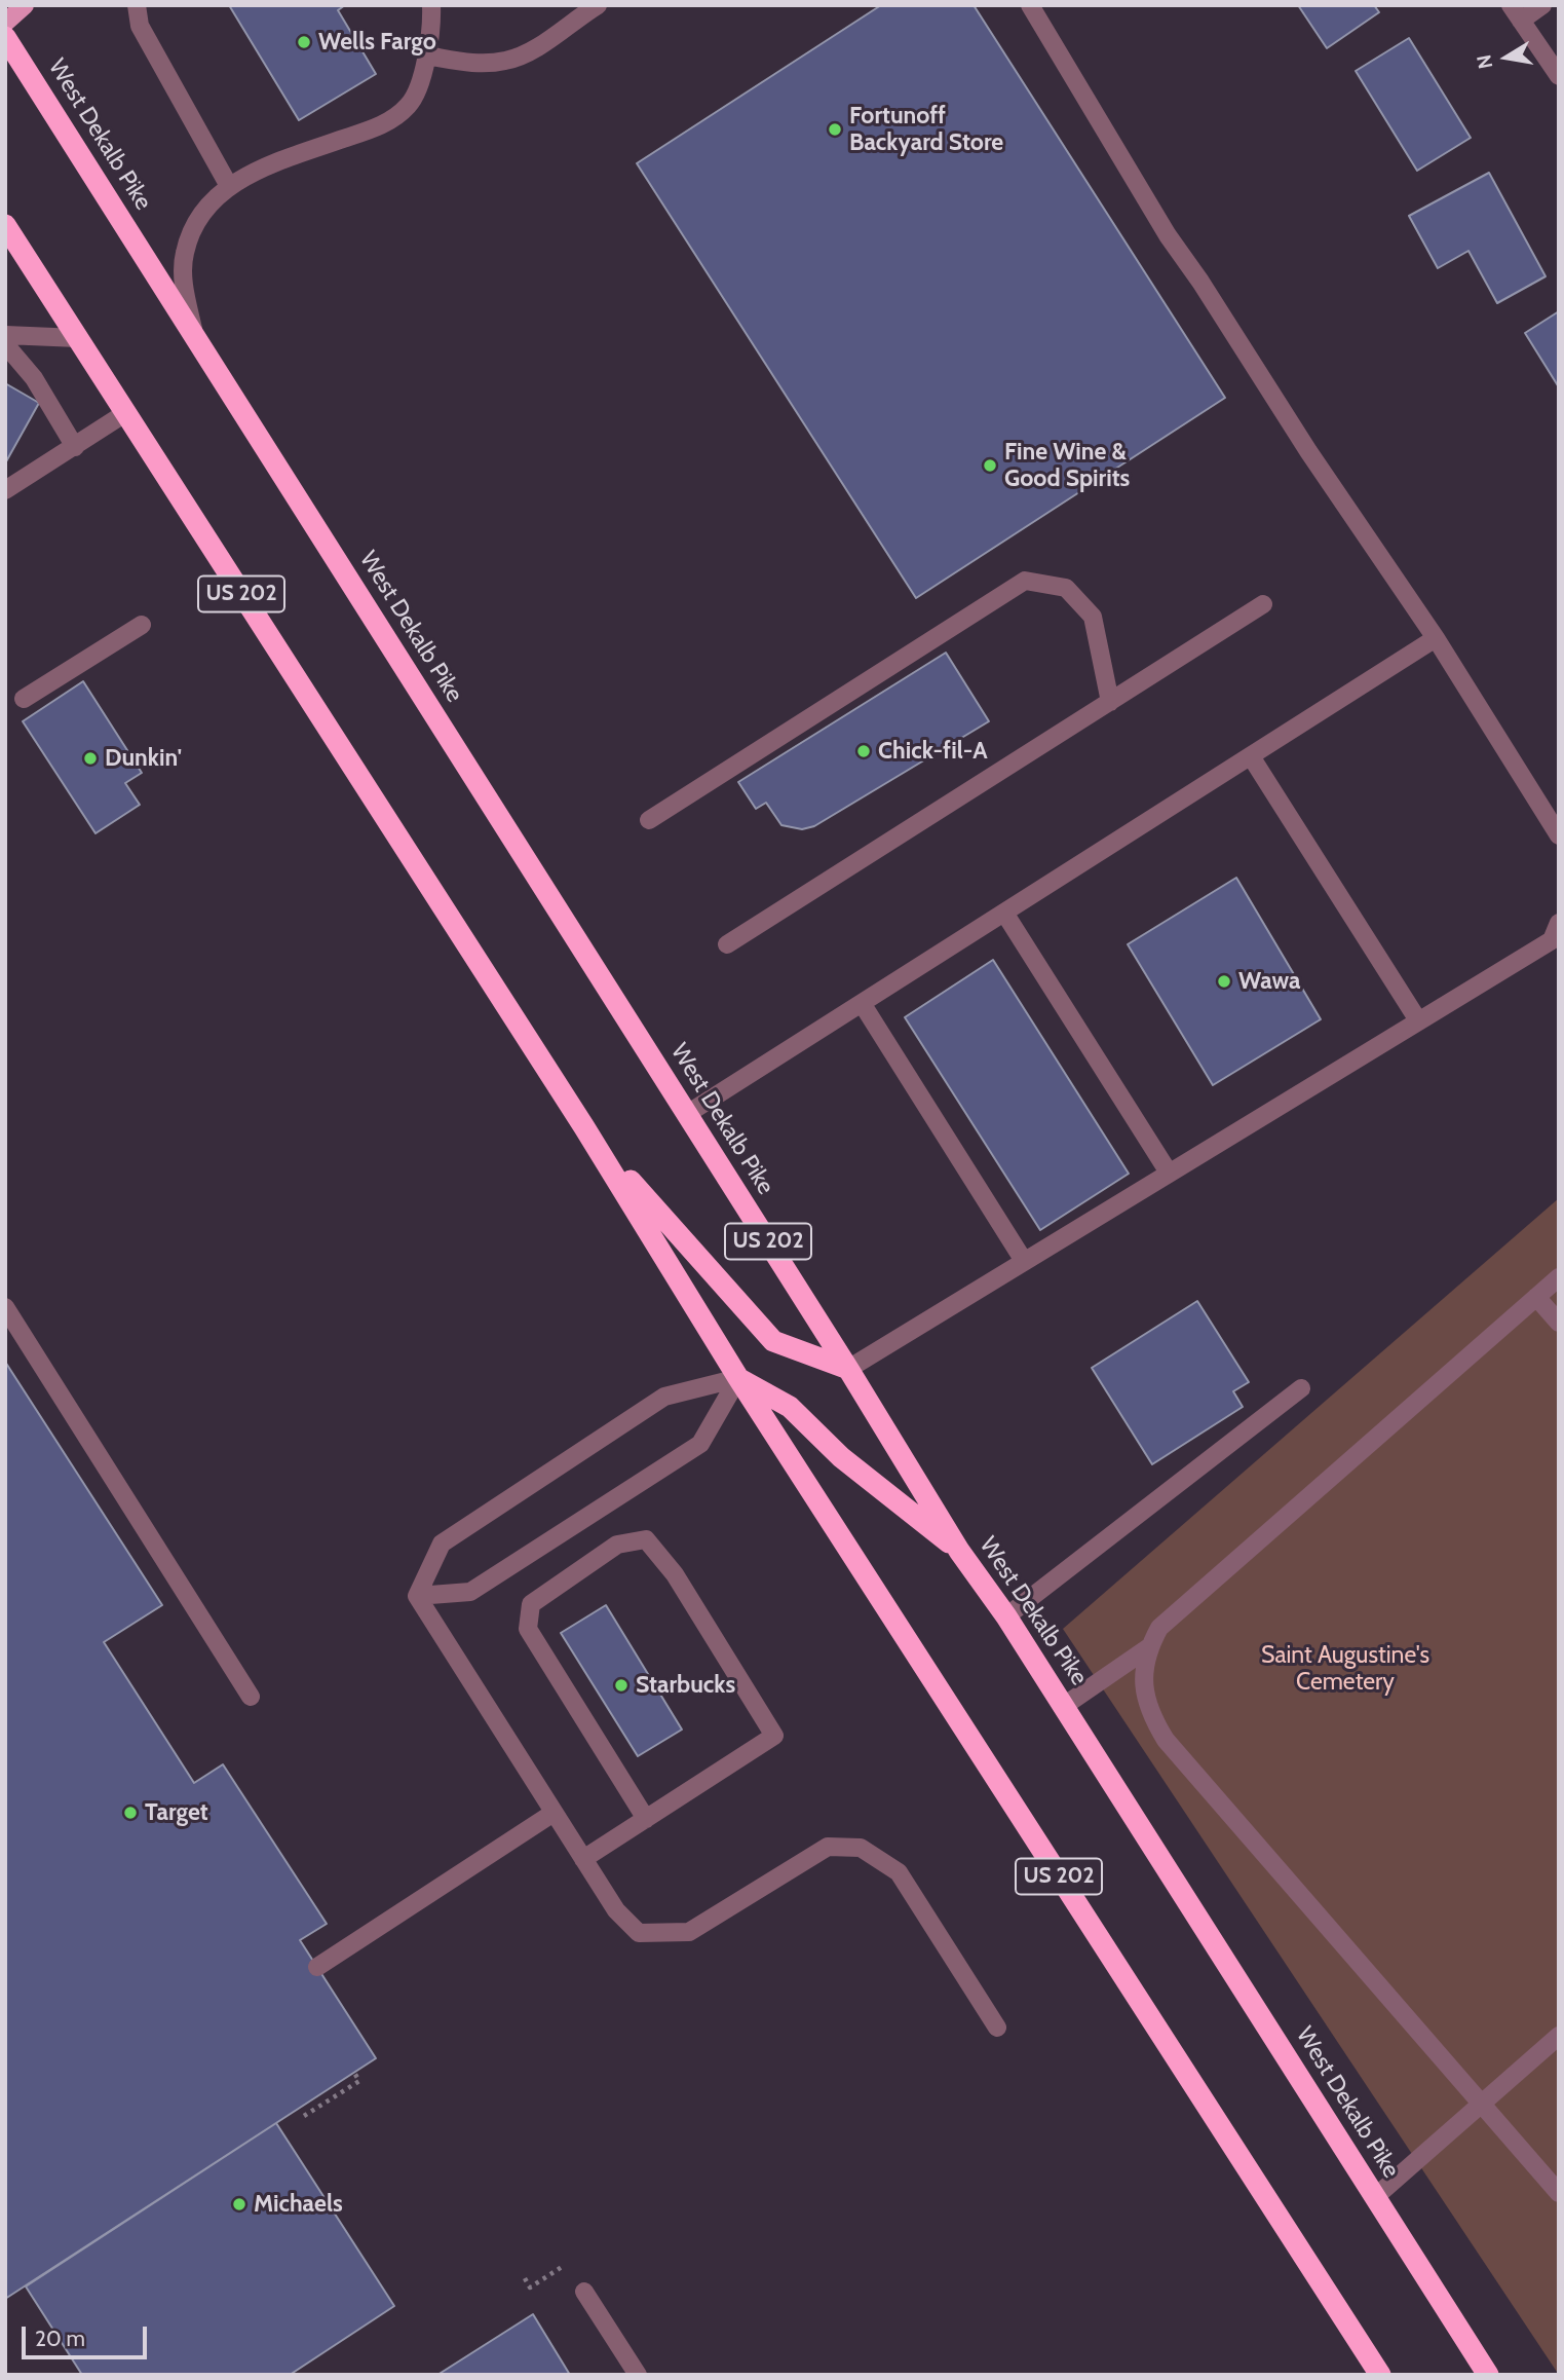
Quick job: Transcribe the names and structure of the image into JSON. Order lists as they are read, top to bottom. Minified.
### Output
{"streets":{"highway":["West Dekalb Pike","US 202"]},"parks":["Saint Augustine's Cemetery"],"places":["Wells Fargo","Fortunoff Backyard Store","Fine Wine & Good Spirits","Chick-fil-A","Dunkin'","Wawa","Starbucks","Target","Michaels"],"scale_bar":"20 m","north":"left"}
